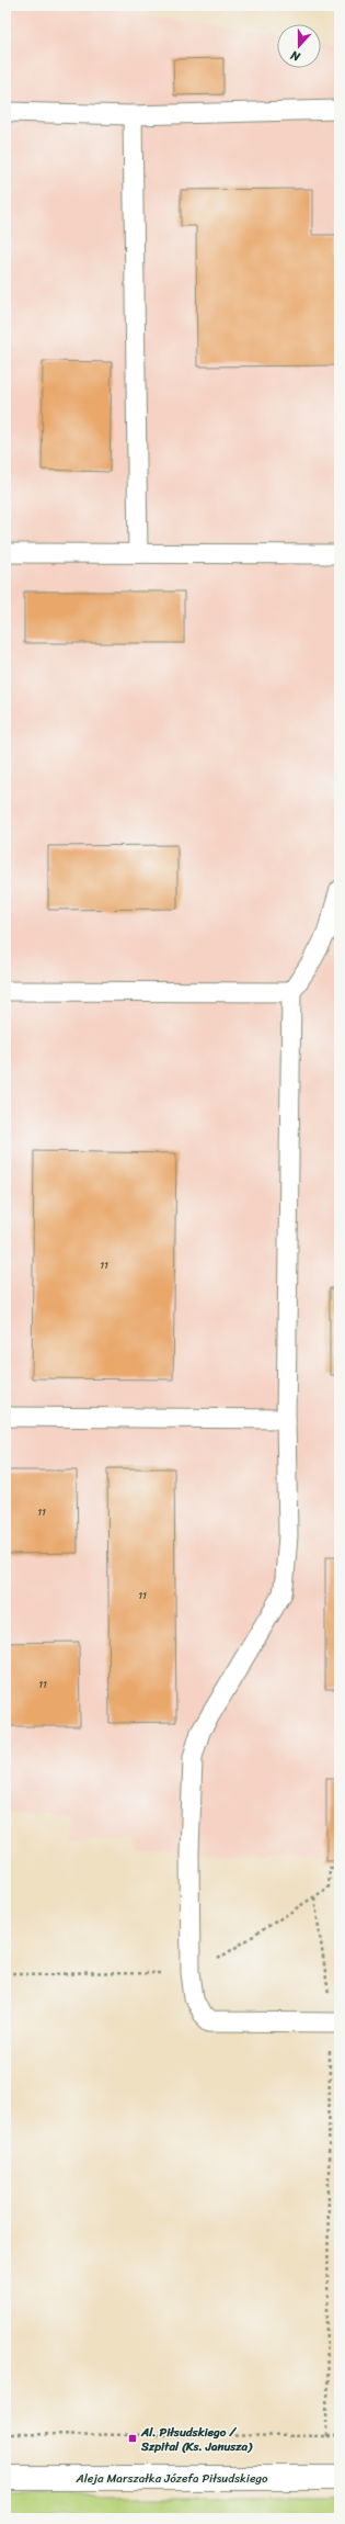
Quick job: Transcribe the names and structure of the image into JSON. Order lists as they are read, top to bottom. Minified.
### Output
{"streets":{"street":["Aleja Marszałka Józefa Piłsudskiego"]},"places":{"transit":["Al. Piłsudskiego / Szpital (Ks. Janusza)"]},"house_numbers":["11","11","11","11"],"north":"bottom"}
